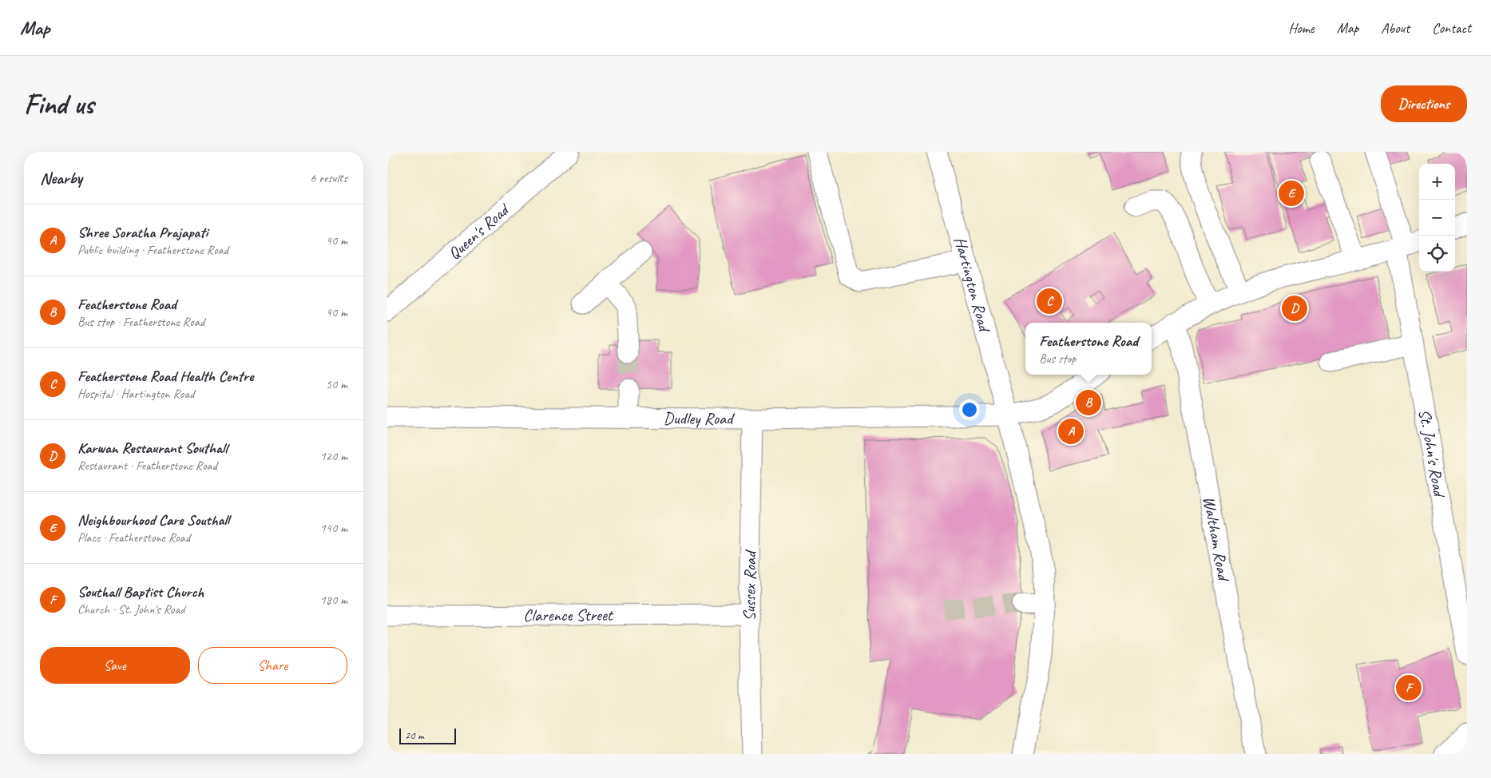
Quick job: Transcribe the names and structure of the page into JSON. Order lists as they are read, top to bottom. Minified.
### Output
{"streets":{"street":["Queen's Road","Hartington Road","Dudley Road","St. John's Road","Waltham Road","Sussex Road","Clarence Street"]},"crossings":[["Hartington Road","Dudley Road"],["Dudley Road","Sussex Road"],["Sussex Road","Clarence Street"]],"scale_bar":"20 m","page":{"header":"Map","nav":["Home","Map","About","Contact"],"buttons":["Directions",["Save","Share"]],"title":"Find us","heading":["Nearby","6 results"],"map_buttons":["+","−"],"pins":["E","C","D","B","A","F"],"list":[{"mark":"A","name":"Shree Soratha Prajapati","note":"Public building · Featherstone Road","value":"40 m"},{"mark":"B","name":"Featherstone Road","note":"Bus stop · Featherstone Road","value":"40 m"},{"mark":"C","name":"Featherstone Road Health Centre","note":"Hospital · Hartington Road","value":"50 m"},{"mark":"D","name":"Karwan Restaurant Southall","note":"Restaurant · Featherstone Road","value":"120 m"},{"mark":"E","name":"Neighbourhood Care Southall","note":"Place · Featherstone Road","value":"140 m"},{"mark":"F","name":"Southall Baptist Church","note":"Church · St. John's Road","value":"180 m"}],"popup":["Featherstone Road","Bus stop"],"scale":"20 m"}}
